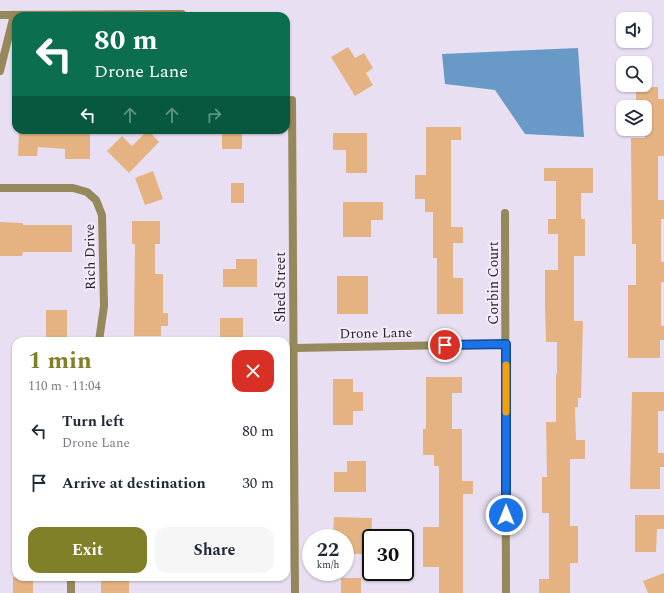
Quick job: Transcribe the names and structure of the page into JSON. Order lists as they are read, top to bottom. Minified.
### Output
{"streets":{"street":["Rich Drive","Corbin Court","Shed Street","Drone Lane"]},"crossings":[["Corbin Court","Drone Lane"],["Shed Street","Drone Lane"]],"page":{"turn":["80 m","Drone Lane"],"heading":["1 min","110 m · 11:04"],"list":[{"name":"Turn left","note":"Drone Lane","value":"80 m"},{"name":"Arrive at destination","value":"30 m"}],"buttons":["Exit","Share"],"speed":"22 km/h","limit":"30"}}
